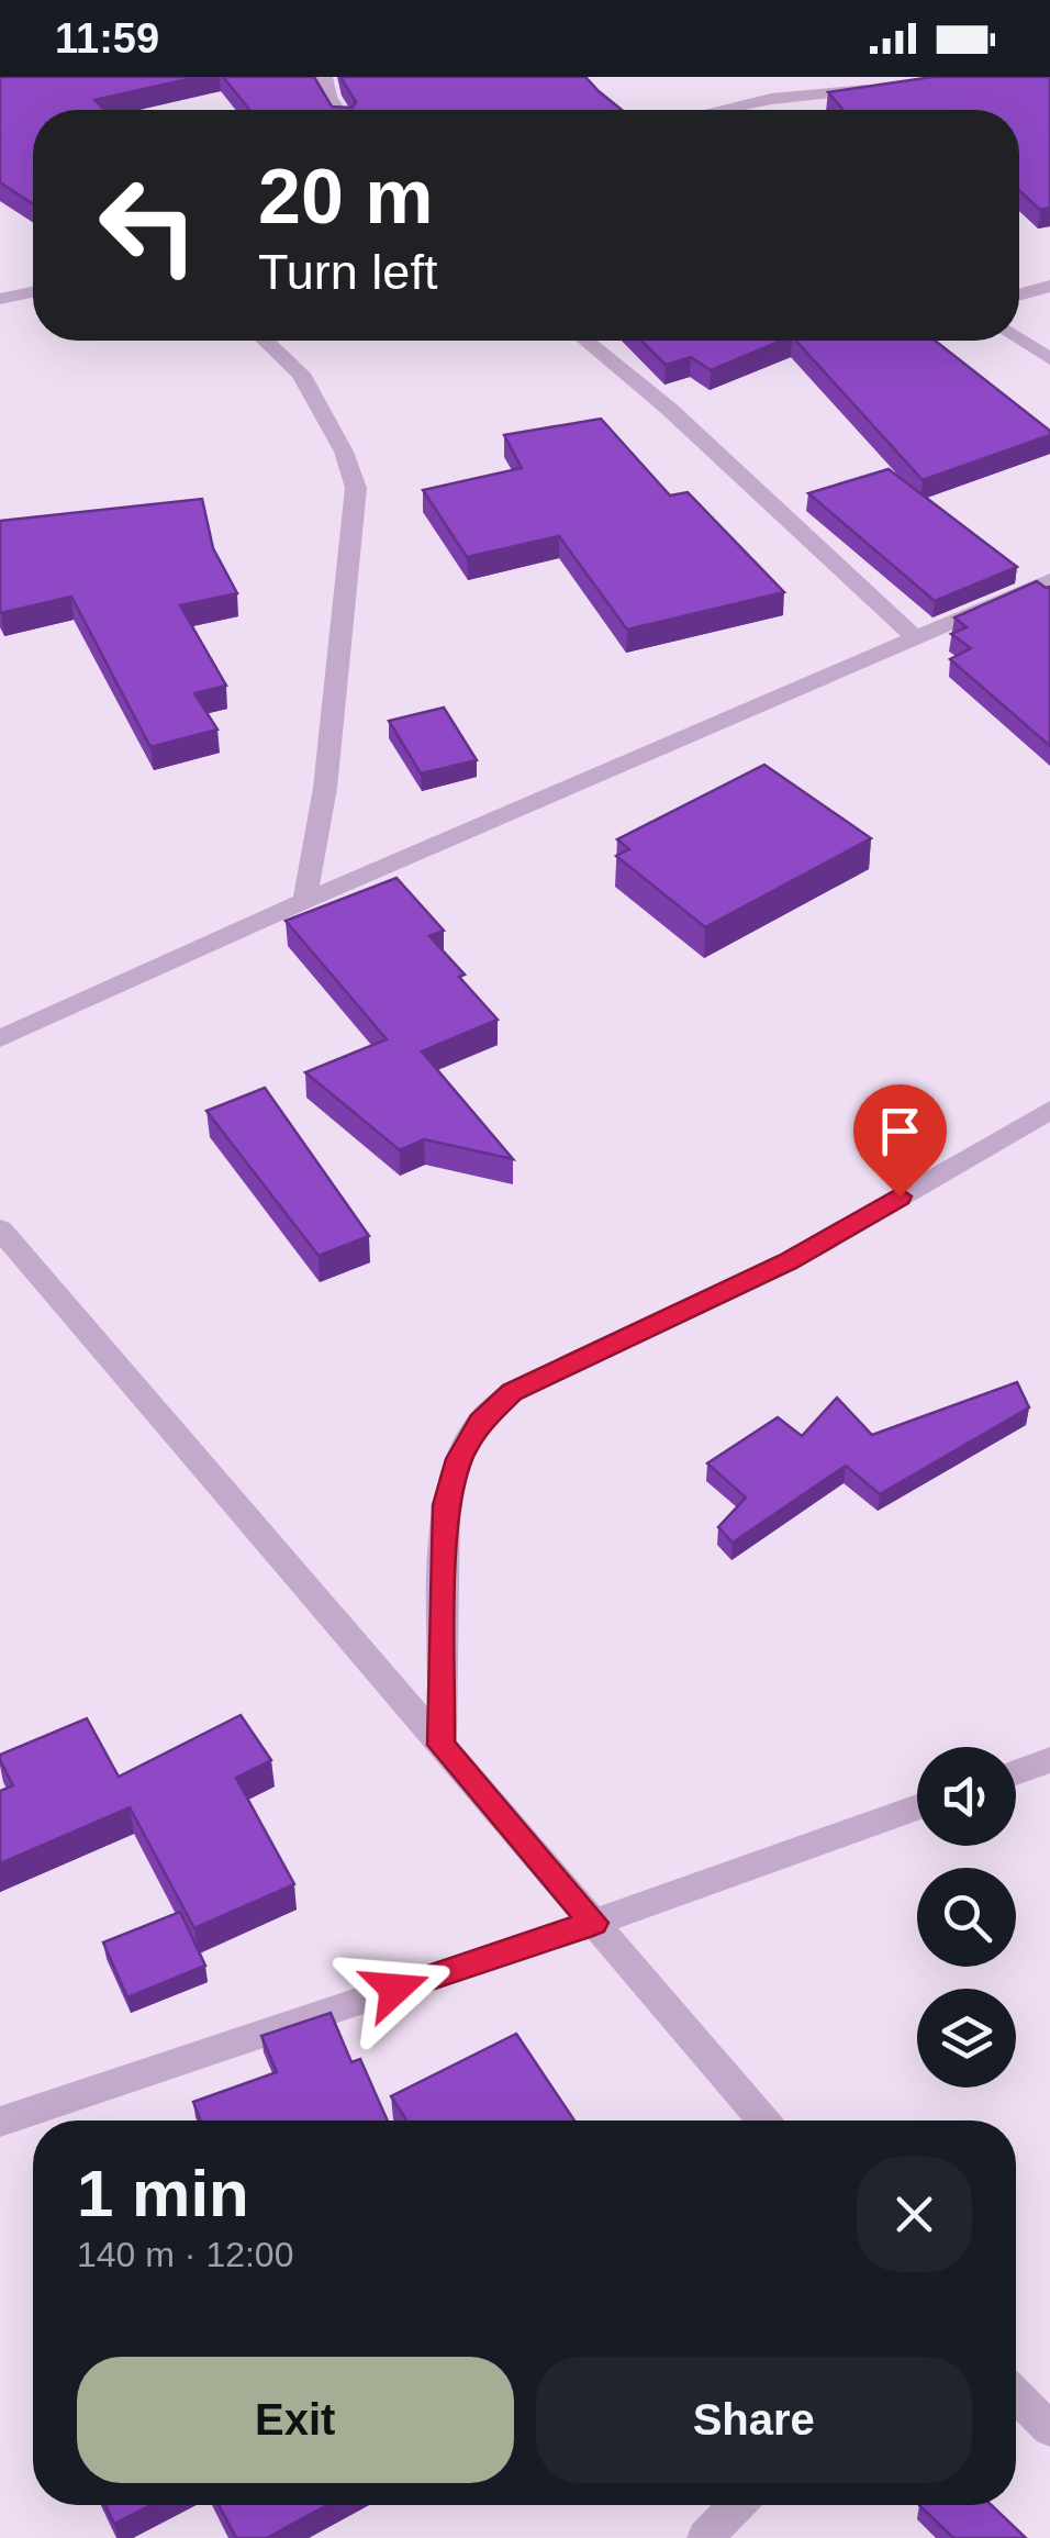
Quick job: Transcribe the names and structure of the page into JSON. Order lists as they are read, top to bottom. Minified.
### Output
{"page":{"status":"11:59","turn":["20 m","Turn left"],"heading":["1 min","140 m · 12:00"],"buttons":["Exit","Share"]}}
